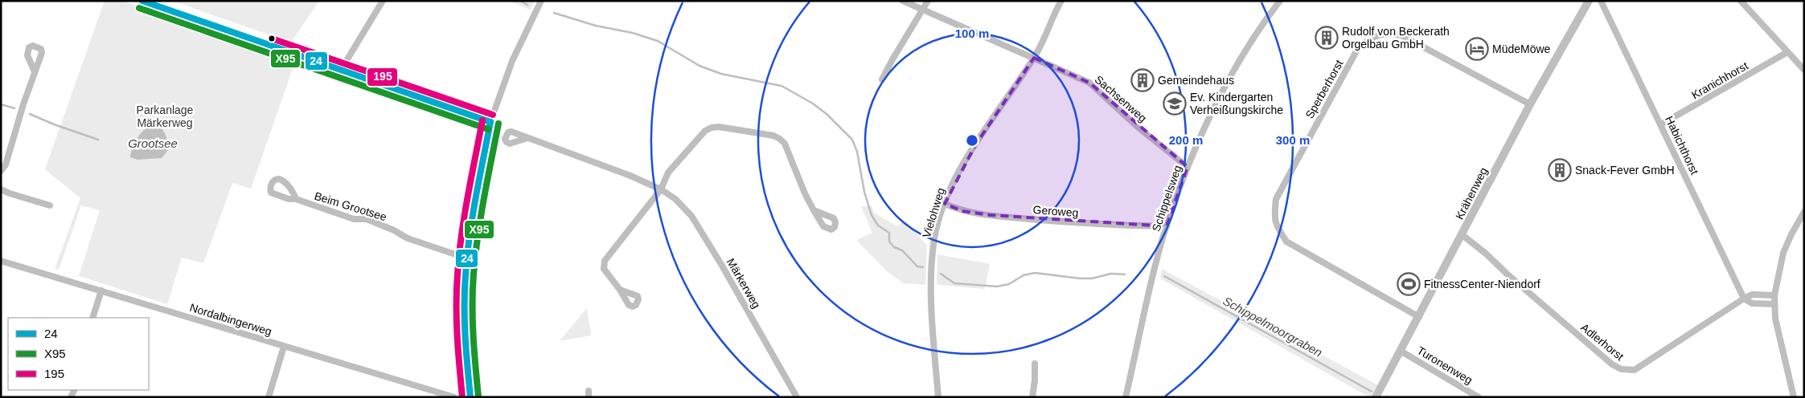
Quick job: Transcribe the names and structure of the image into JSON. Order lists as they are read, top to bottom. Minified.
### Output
{"streets":{"street":["Kranichhorst","Sperberhorst","Sachsenweg","Habichthorst","Krähenweg","Schippelsweg","Beim Grootsee","Geroweg","Vielohweg","Märkerweg","Nordalbingerweg","Adlerhorst","Turonenweg"]},"crossings":[["Kranichhorst","Habichthorst"],["Sperberhorst","Krähenweg"],["Sachsenweg","Schippelsweg"],["Sachsenweg","Vielohweg"],["Habichthorst","Adlerhorst"],["Krähenweg","Adlerhorst"],["Krähenweg","Turonenweg"],["Schippelsweg","Geroweg"],["Geroweg","Vielohweg"]],"water":["Grootsee","Schippelmoorgraben"],"parks":["Parkanlage Märkerweg"],"places":{"building":["Rudolf von Beckerath Orgelbau GmbH","Gemeindehaus","Snack-Fever GmbH"],"hotel":["MüdeMöwe"],"school or university":["Ev. Kindergarten Verheißungskirche"],"sports":["FitnessCenter-Niendorf"]},"lines":["transit line 24","transit line X95","transit line 195"],"legend":["24","X95","195"],"rings":["100 m","200 m","300 m"]}
